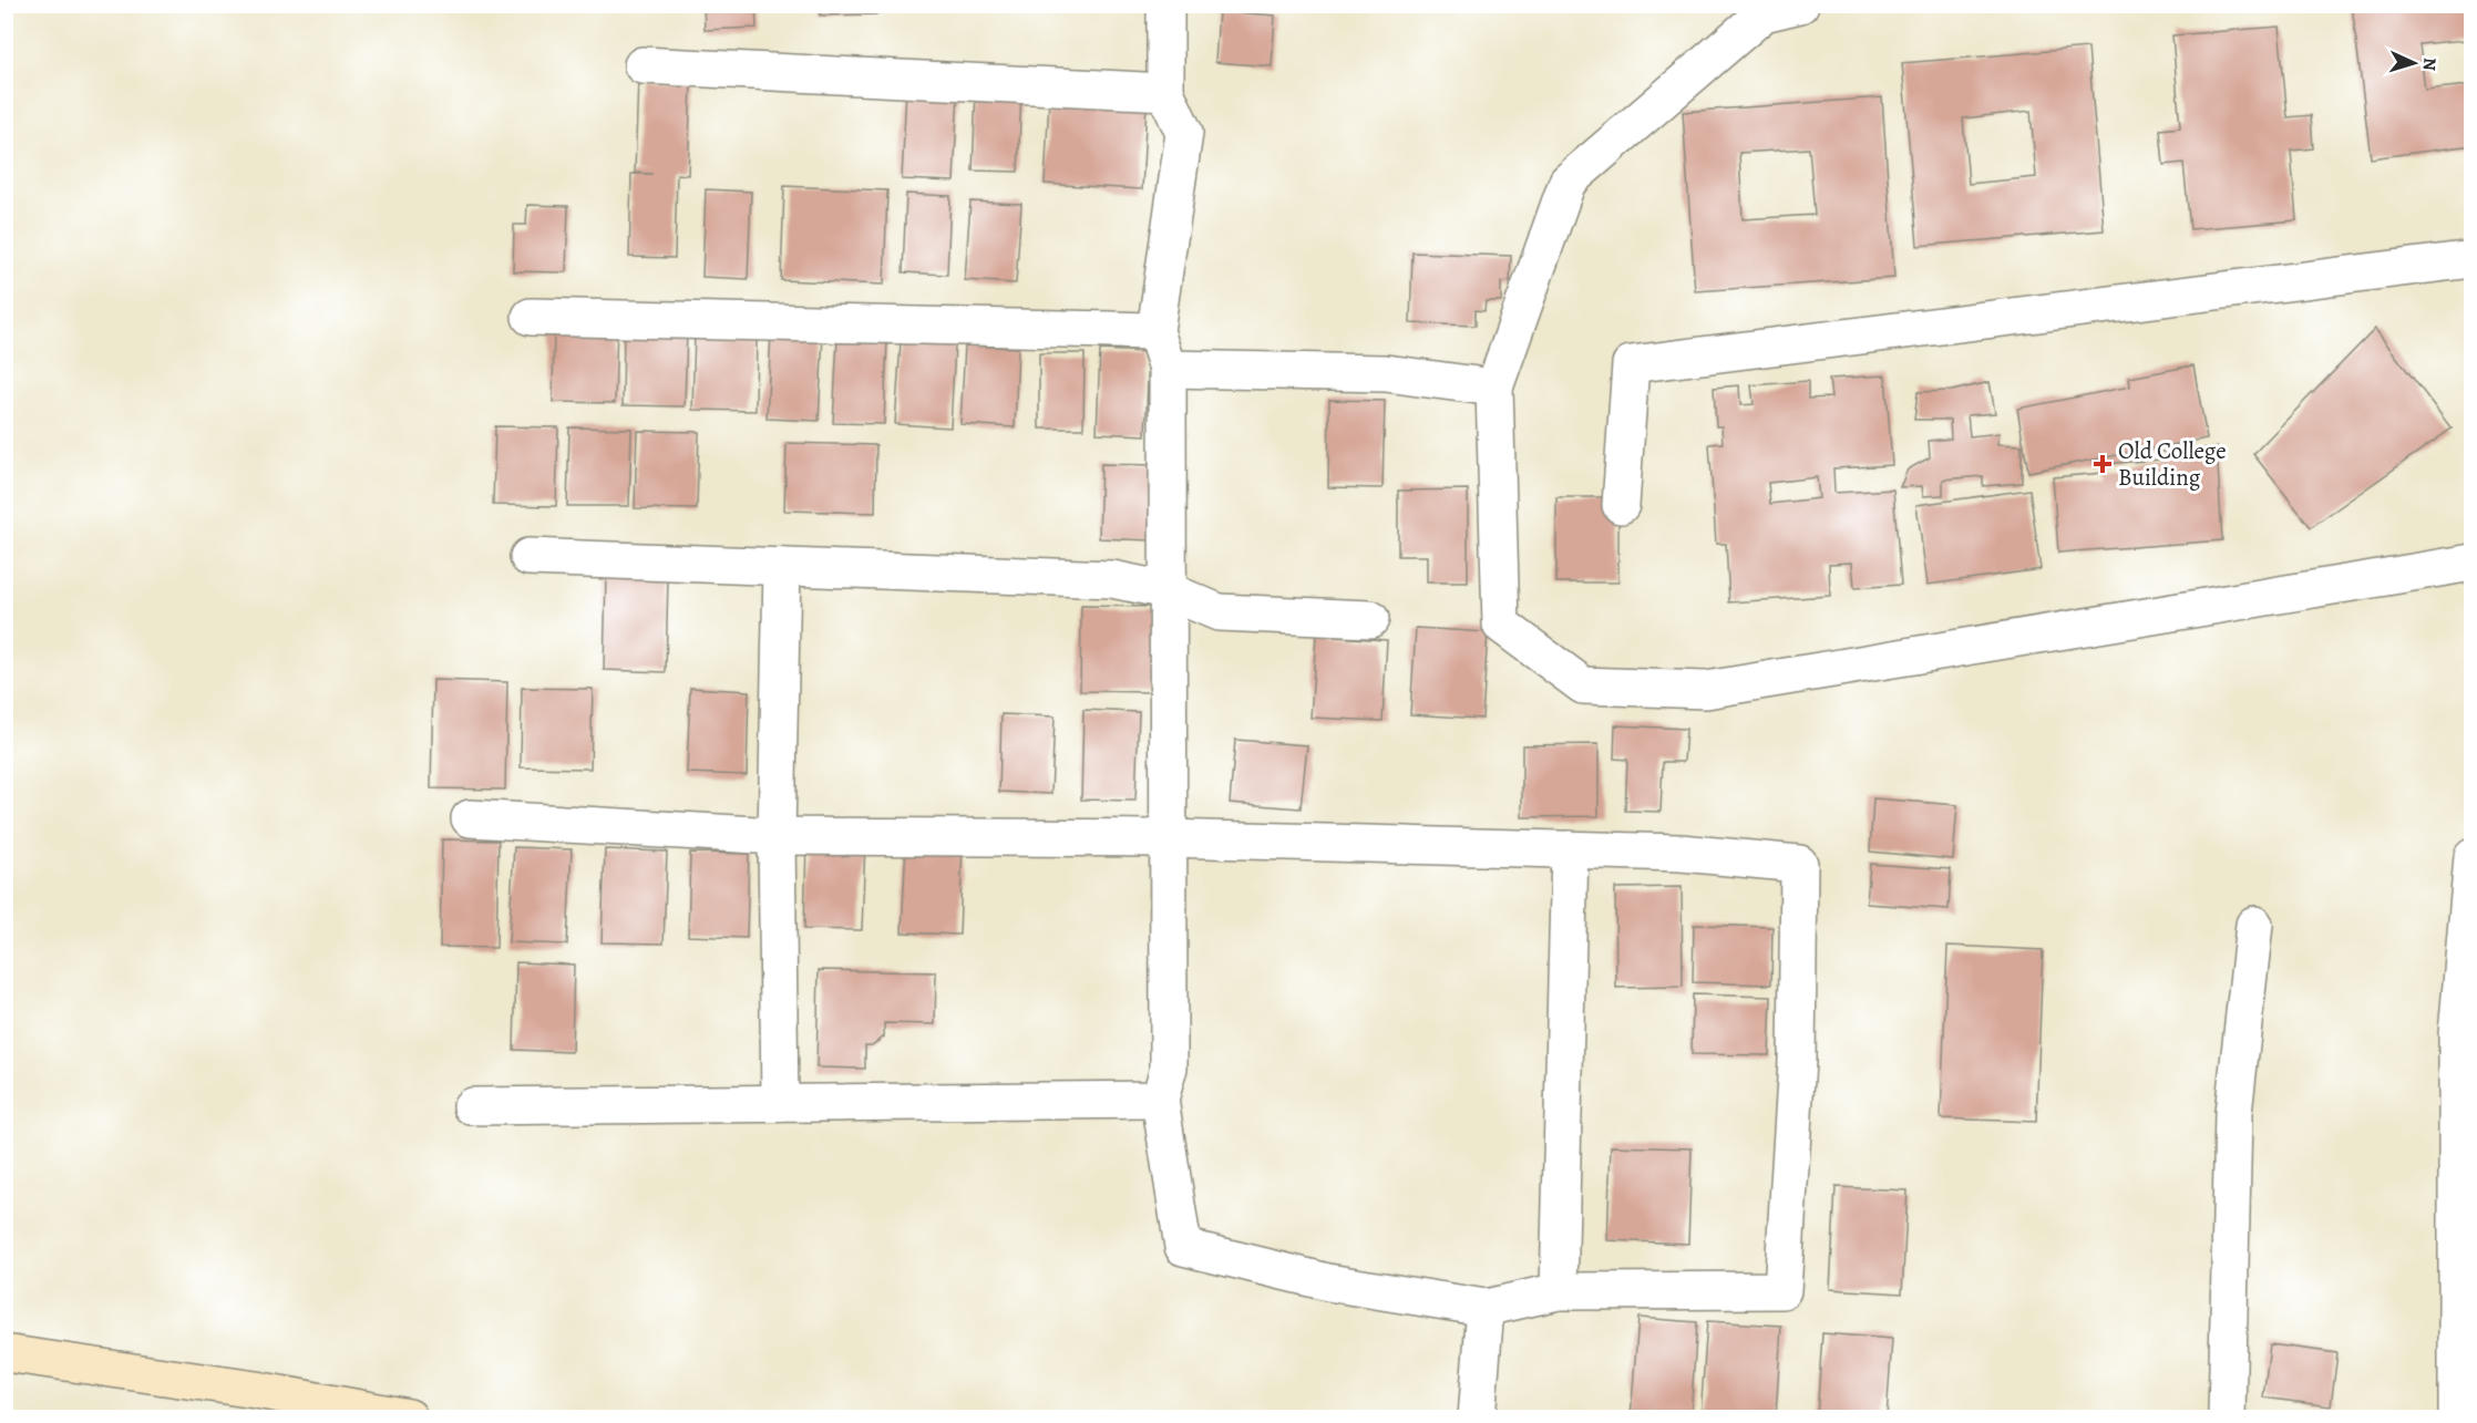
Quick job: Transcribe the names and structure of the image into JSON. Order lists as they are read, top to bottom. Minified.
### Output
{"places":{"health":["Old College Building"]},"north":"right"}
